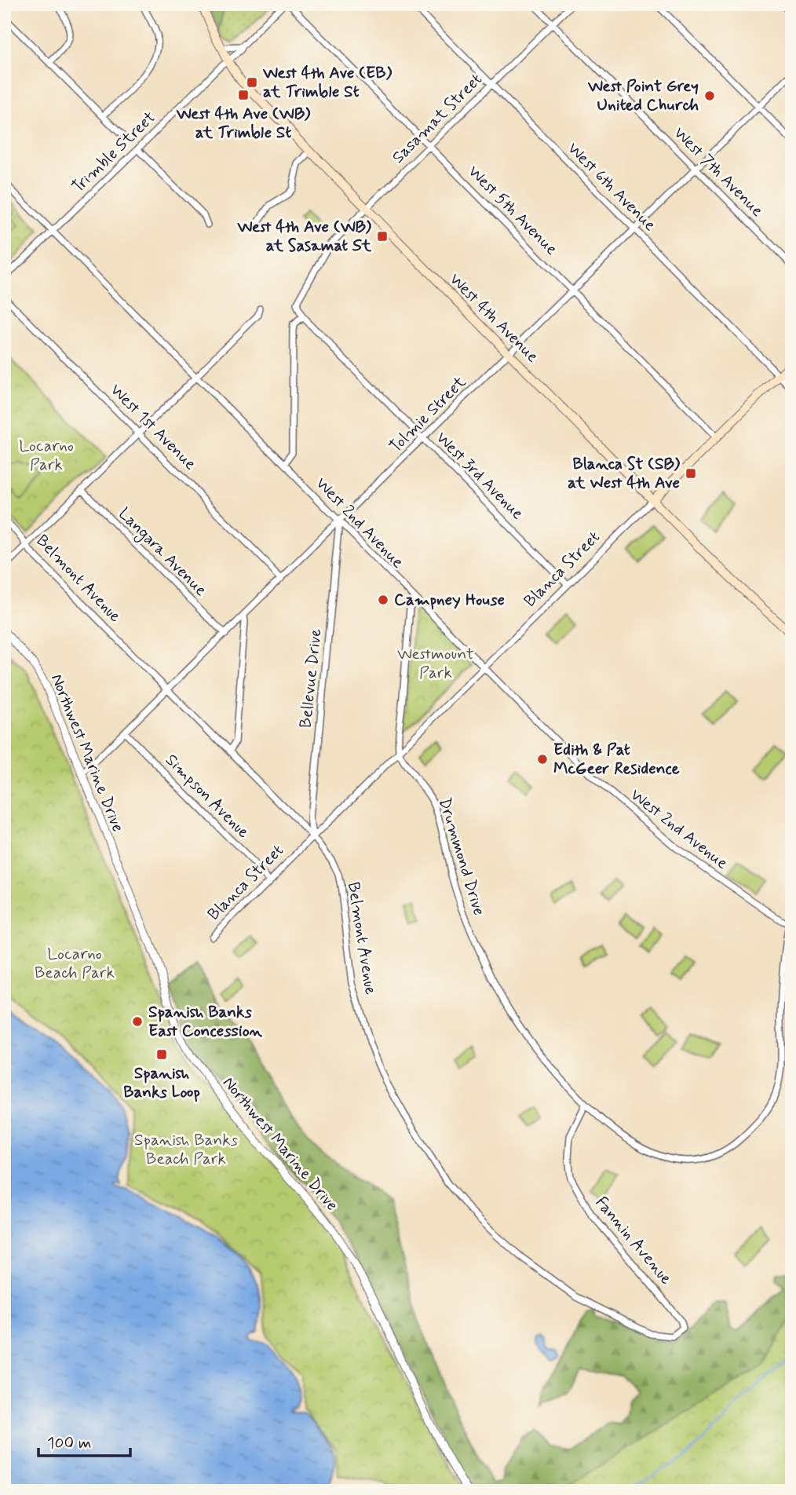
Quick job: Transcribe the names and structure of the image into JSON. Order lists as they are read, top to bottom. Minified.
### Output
{"streets":{"main road":["West 4th Avenue","Blanca Street"],"street":["Sasamat Street","Trimble Street","West 7th Avenue","West 6th Avenue","West 5th Avenue","Tolmie Street","West 1st Avenue","West 3rd Avenue","West 2nd Avenue","Langara Avenue","Belmont Avenue","Bellevue Drive","Northwest Marine Drive","Simpson Avenue","Drummond Drive","Fannin Avenue"]},"crossings":[["Sasamat Street","West 7th Avenue"],["Sasamat Street","West 6th Avenue"],["Sasamat Street","West 5th Avenue"],["Sasamat Street","West 4th Avenue"],["Sasamat Street","West 3rd Avenue"],["Trimble Street","West 4th Avenue"],["Trimble Street","West 2nd Avenue"],["West 7th Avenue","Tolmie Street"],["West 6th Avenue","Tolmie Street"],["West 6th Avenue","Blanca Street"],["West 5th Avenue","Tolmie Street"],["West 5th Avenue","Blanca Street"],["West 4th Avenue","Tolmie Street"],["West 4th Avenue","Blanca Street"],["Tolmie Street","West 1st Avenue"],["Tolmie Street","West 3rd Avenue"],["Tolmie Street","West 2nd Avenue"],["Tolmie Street","Langara Avenue"],["Tolmie Street","Belmont Avenue"],["Tolmie Street","Bellevue Drive"],["Tolmie Street","Northwest Marine Drive"],["Tolmie Street","Simpson Avenue"],["West 3rd Avenue","Blanca Street"],["West 2nd Avenue","Blanca Street"],["West 2nd Avenue","Bellevue Drive"],["West 2nd Avenue","Drummond Drive"],["Blanca Street","Belmont Avenue"],["Blanca Street","Bellevue Drive"],["Blanca Street","Simpson Avenue"],["Blanca Street","Drummond Drive"],["Belmont Avenue","Bellevue Drive"],["Belmont Avenue","Fannin Avenue"],["Drummond Drive","Fannin Avenue"]],"parks":["Locarno Park","Westmount Park","Locarno Beach Park","Spanish Banks Beach Park"],"places":{"transit":["West 4th Ave (EB) at Trimble St","West 4th Ave (WB) at Trimble St","West 4th Ave (WB) at Sasamat St","Blanca St (SB) at West 4th Ave","Spanish Banks Loop"],"other":["West Point Grey United Church","Campney House","Edith & Pat McGeer Residence","Spanish Banks East Concession"]},"scale_bar":"100 m"}
